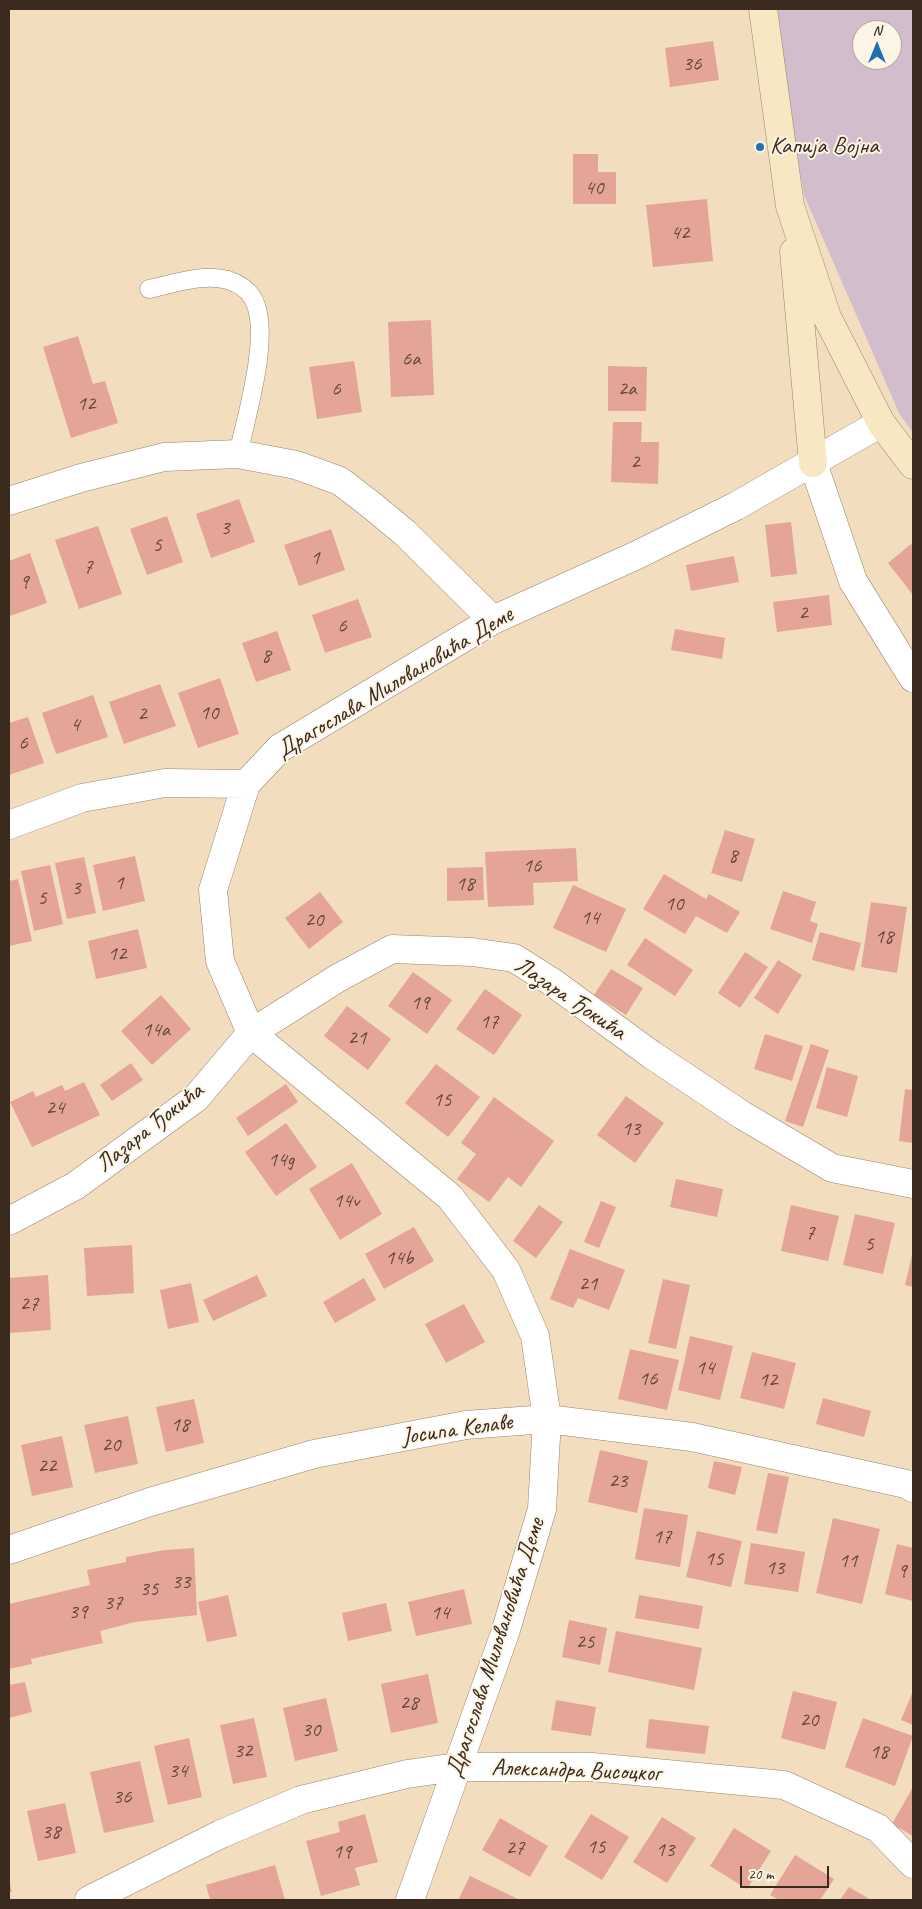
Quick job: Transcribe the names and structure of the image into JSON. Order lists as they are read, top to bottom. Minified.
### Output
{"streets":{"street":["Драгослава Миловановића Деме","Лазара Ђокића","Јосипа Келаве","Александра Висоцког"]},"crossings":[["Драгослава Миловановића Деме","Лазара Ђокића"],["Драгослава Миловановића Деме","Јосипа Келаве"],["Драгослава Миловановића Деме","Александра Висоцког"]],"places":["Капија Војна"],"house_numbers":["36","40","42","6a","6","2a","12","2","3","5","1","7","9","2","6","8","10","2","4","6","8","16","1","18","3","5","10","14","20","18","12","19","17","14a","21","15","24","13","14g","14v","7","5","14b","21","27","14","16","12","18","20","22","23","17","15","11","13","9","33","35","37","39","14","25","28","20","30","32","18","34","36","38","15","27","13","19"],"scale_bar":"20 m","north":"top"}
